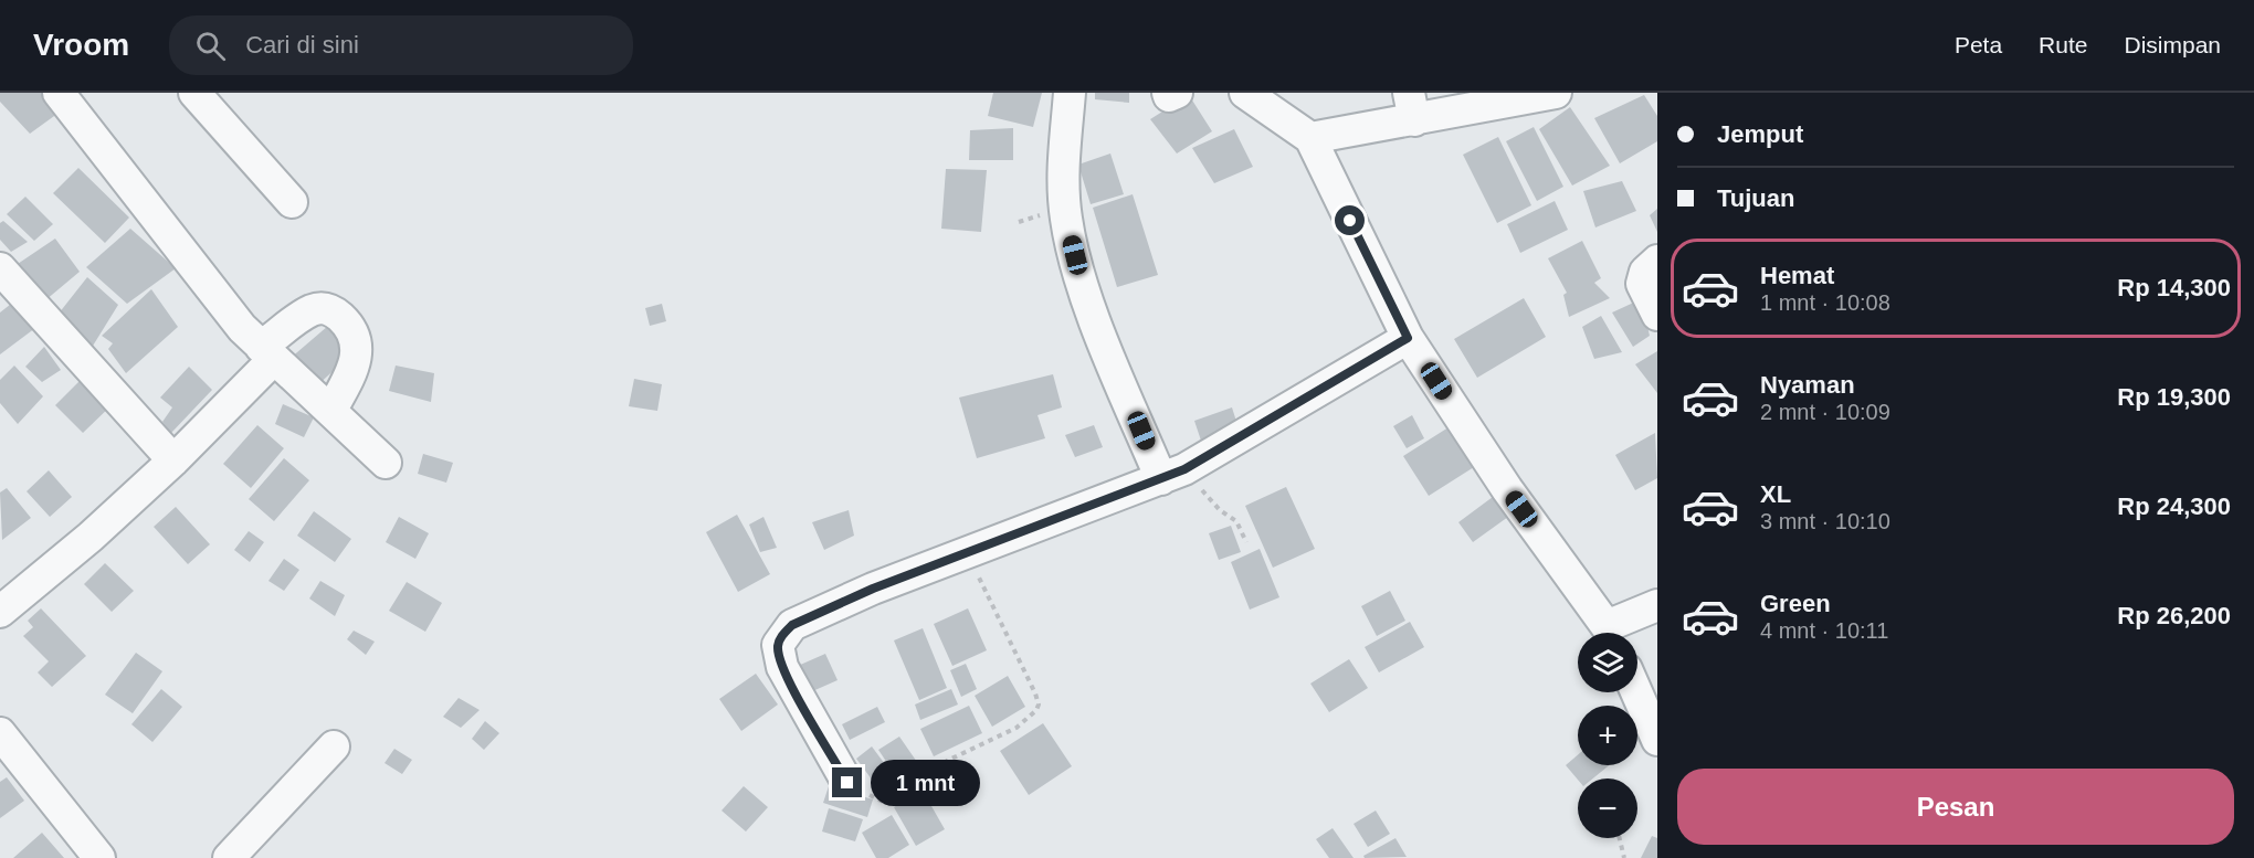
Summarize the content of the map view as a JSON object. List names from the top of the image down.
{
  "page": {
    "header": "Vroom",
    "search": "Cari di sini",
    "nav": ["Peta", "Rute", "Disimpan"],
    "banner": ["Jemput", "Tujuan"],
    "list": [
      {
        "name": "Hemat",
        "note": "1 mnt · 10:08",
        "value": "Rp 14,300"
      },
      {
        "name": "Nyaman",
        "note": "2 mnt · 10:09",
        "value": "Rp 19,300"
      },
      {
        "name": "XL",
        "note": "3 mnt · 10:10",
        "value": "Rp 24,300"
      },
      {
        "name": "Green",
        "note": "4 mnt · 10:11",
        "value": "Rp 26,200"
      }
    ],
    "map_buttons": ["+", "−"],
    "buttons": "Pesan",
    "bubble": "1 mnt"
  }
}
